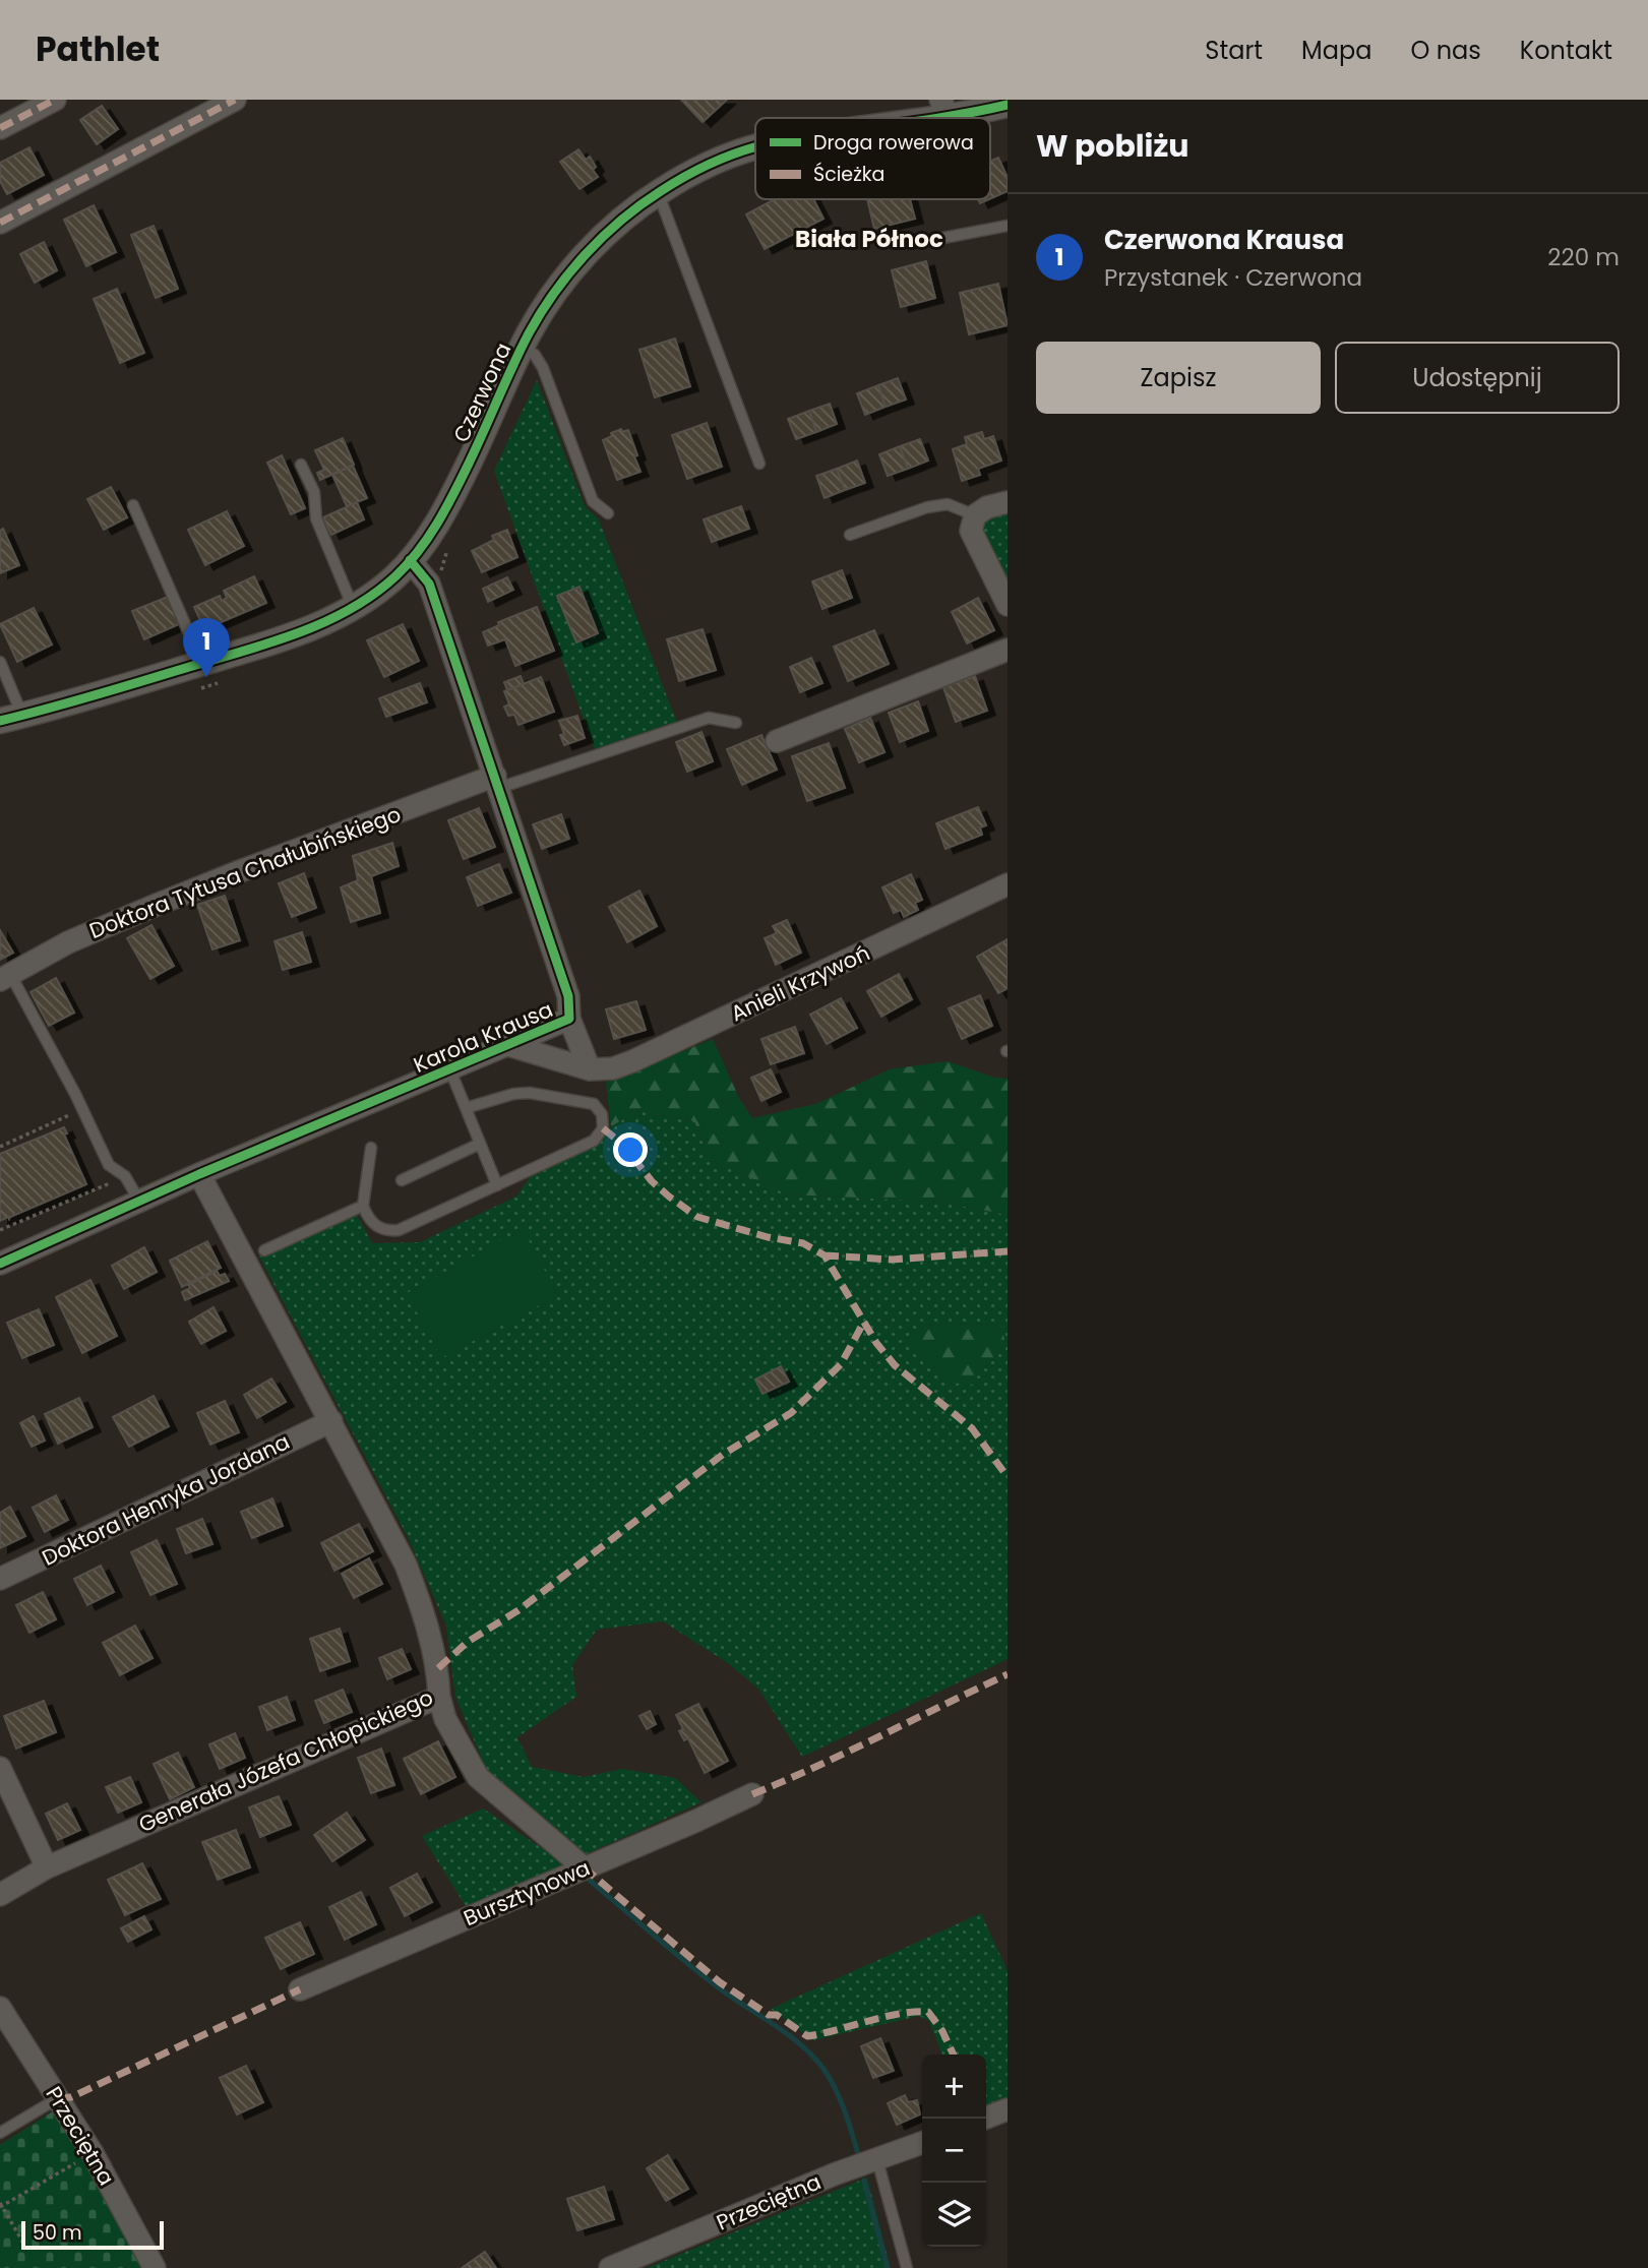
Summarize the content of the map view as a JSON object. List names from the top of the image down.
{
  "streets": {
    "street": [
      "Czerwona",
      "Doktora Tytusa Chałubińskiego",
      "Anieli Krzywoń",
      "Karola Krausa",
      "Doktora Henryka Jordana",
      "Generała Józefa Chłopickiego",
      "Bursztynowa",
      "Przeciętna"
    ]
  },
  "crossings": [
    ["Czerwona", "Karola Krausa"],
    ["Doktora Tytusa Chałubińskiego", "Karola Krausa"],
    ["Anieli Krzywoń", "Karola Krausa"],
    ["Karola Krausa", "Generała Józefa Chłopickiego"],
    ["Doktora Henryka Jordana", "Generała Józefa Chłopickiego"]
  ],
  "districts": ["Biała Północ"],
  "legend": ["Droga rowerowa", "Ścieżka"],
  "scale_bar": "50 m",
  "page": {
    "header": "Pathlet",
    "nav": [
      "Start",
      "Mapa",
      "O nas",
      "Kontakt"
    ],
    "heading": "W pobliżu",
    "list": [
      {
        "mark": "1",
        "name": "Czerwona Krausa",
        "note": "Przystanek · Czerwona",
        "value": "220 m"
      }
    ],
    "buttons": ["Zapisz", "Udostępnij"],
    "pins": "1",
    "map_buttons": ["+", "−"],
    "scale": "50 m"
  }
}
